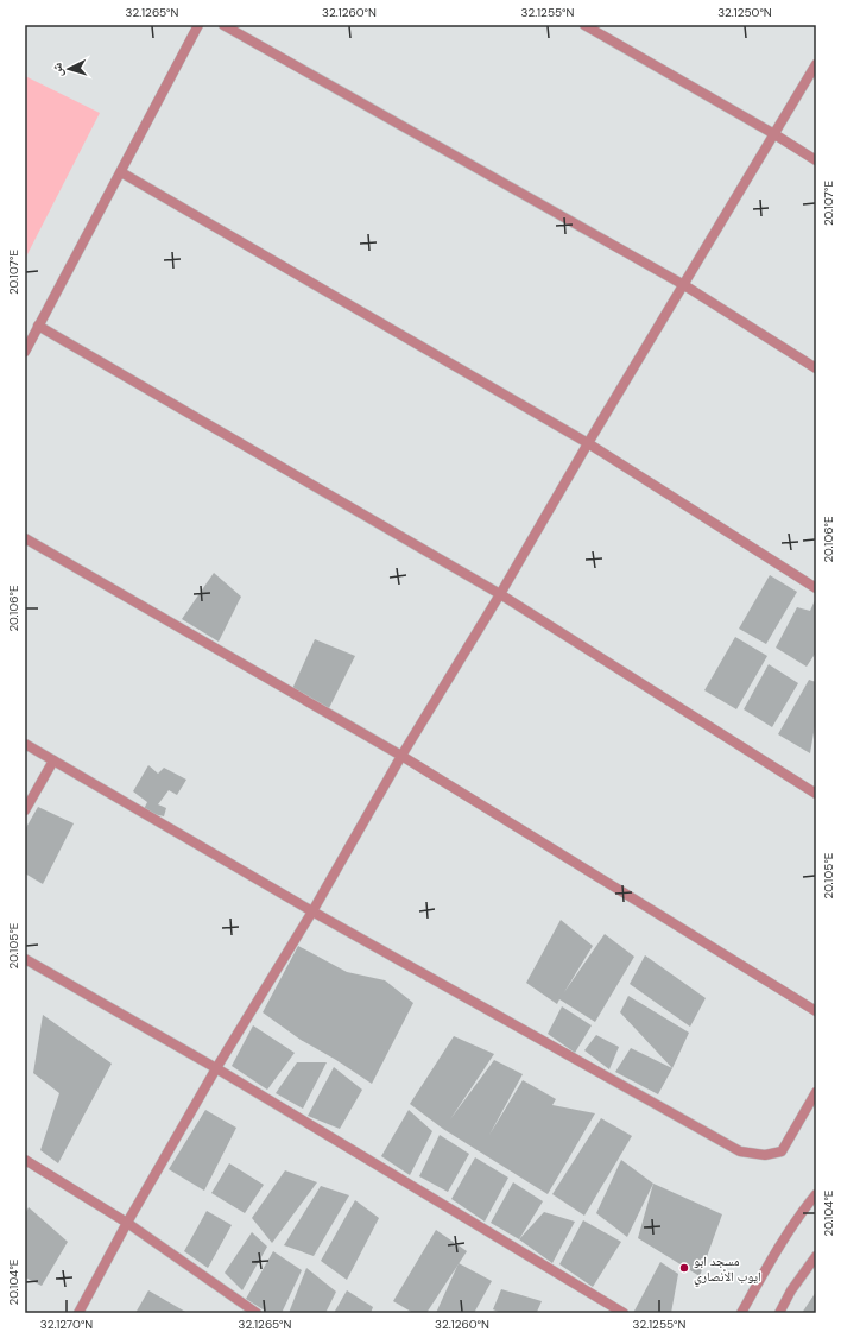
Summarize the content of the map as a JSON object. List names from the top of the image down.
{
  "places": ["مسجد ابو ايوب الأنصاري"],
  "north": "left",
  "coordinates": [
    "32.1265°N",
    "32.1260°N",
    "32.1255°N",
    "32.1250°N",
    "20.107°E",
    "20.106°E",
    "20.105°E",
    "20.104°E",
    "32.1270°N"
  ]
}
